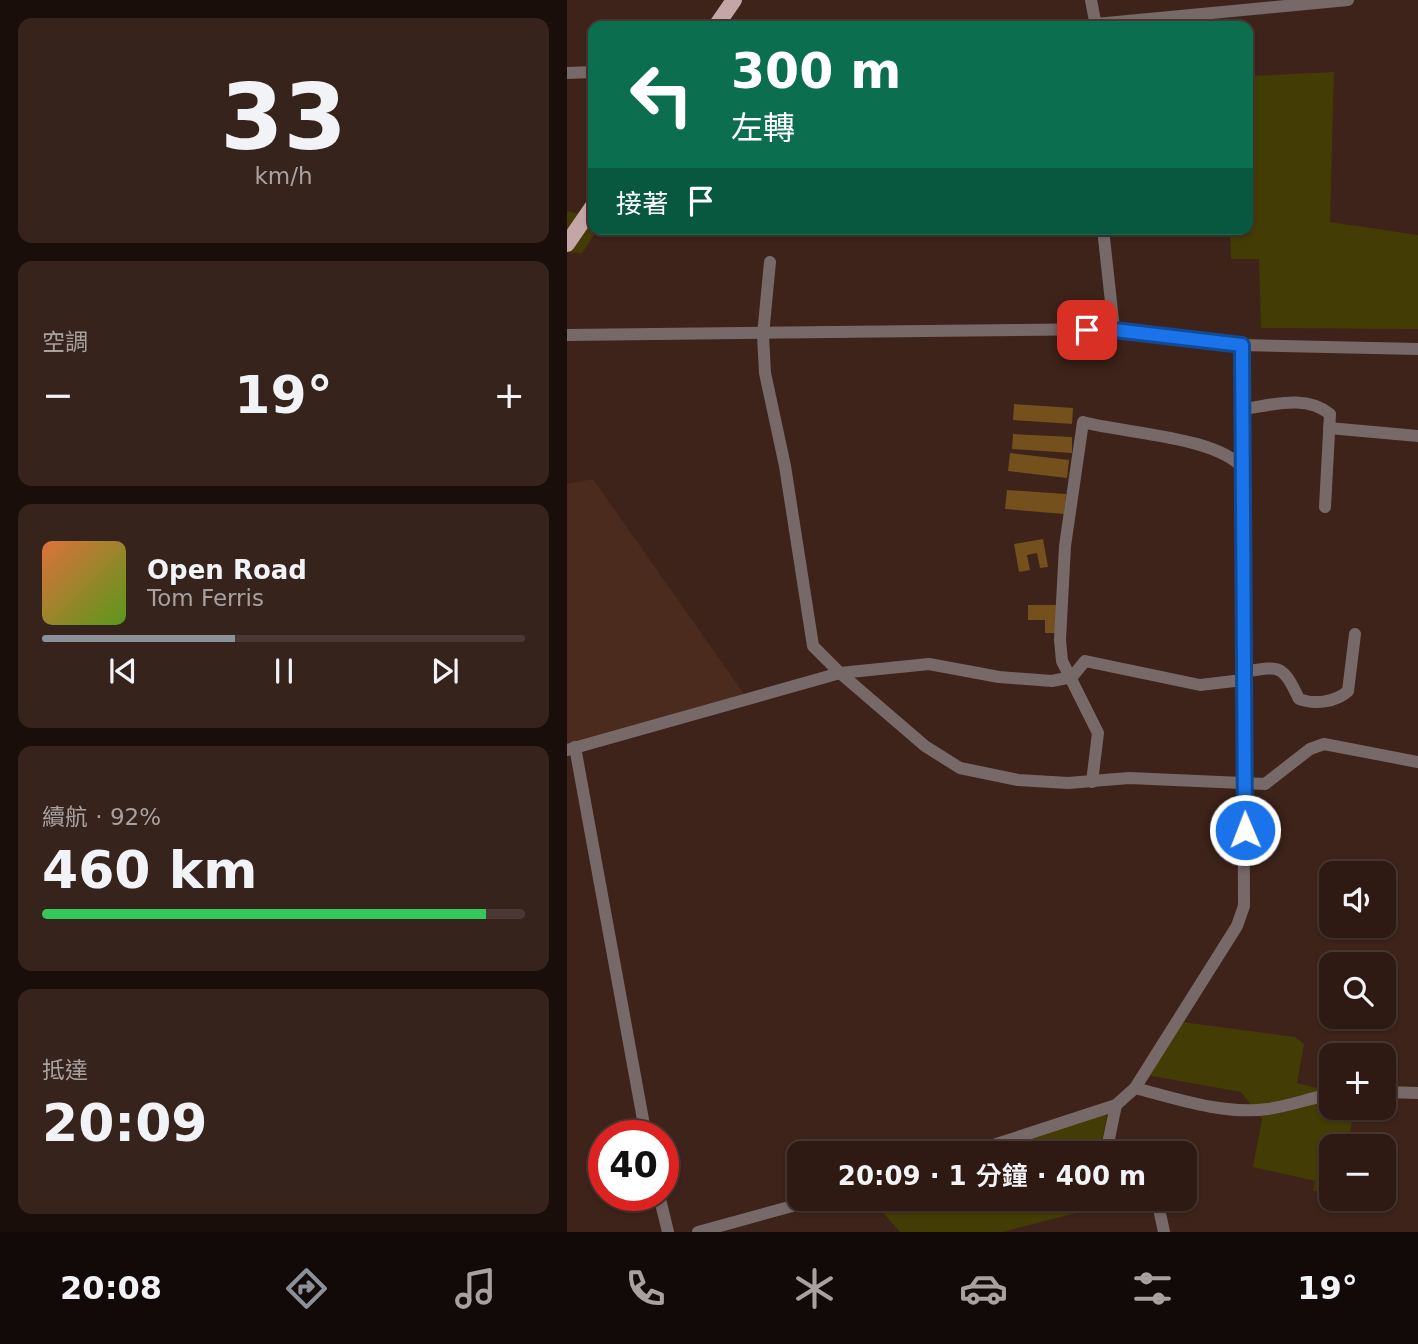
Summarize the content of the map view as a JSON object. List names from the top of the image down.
{
  "page": {
    "tile": [
      ["33", "km/h"],
      "空調",
      ["續航 · 92%", "460 km"],
      ["抵達", "20:09"]
    ],
    "turn": ["300 m", "左轉"],
    "then": "接著",
    "heat": ["−", "19°", "+"],
    "song": ["Open Road", "Tom Ferris"],
    "map_buttons": ["+", "−"],
    "limit": "40",
    "trip": "20:09 · 1 分鐘 · 400 m",
    "tabs": ["20:08", "19°"]
  }
}
